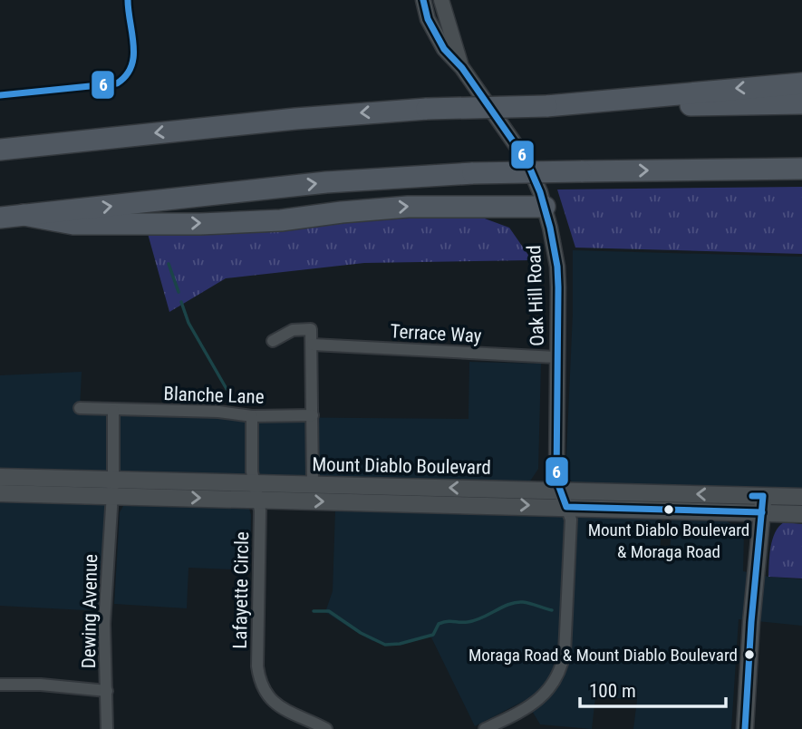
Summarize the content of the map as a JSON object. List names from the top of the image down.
{
  "streets": {
    "main road": ["Mount Diablo Boulevard"],
    "street": [
      "Oak Hill Road",
      "Terrace Way",
      "Blanche Lane",
      "Lafayette Circle",
      "Dewing Avenue"
    ]
  },
  "crossings": [
    ["Oak Hill Road", "Terrace Way"],
    ["Oak Hill Road", "Mount Diablo Boulevard"],
    ["Blanche Lane", "Lafayette Circle"],
    ["Mount Diablo Boulevard", "Lafayette Circle"],
    ["Mount Diablo Boulevard", "Dewing Avenue"]
  ],
  "places": ["Mount Diablo Boulevard & Moraga Road", "Moraga Road & Mount Diablo Boulevard"],
  "lines": ["transit line 6"],
  "scale_bar": "100 m"
}
